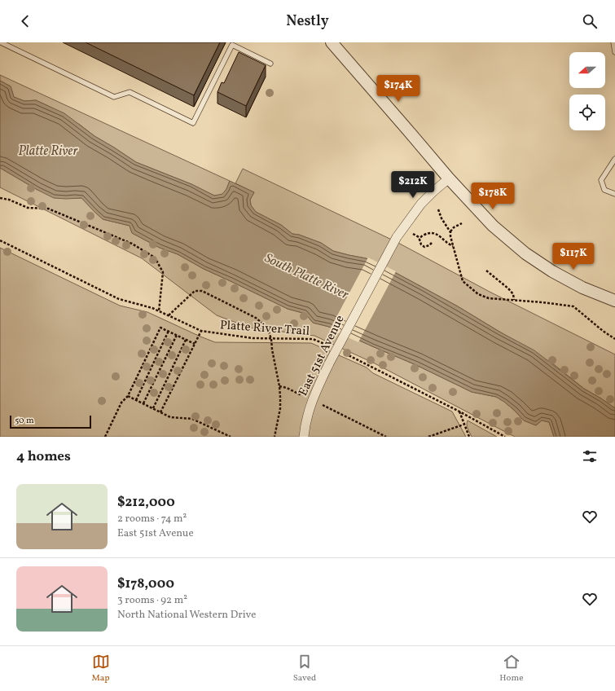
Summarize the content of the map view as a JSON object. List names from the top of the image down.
{
  "streets": {
    "street": ["East 51st Avenue"],
    "path": ["Platte River Trail"]
  },
  "water": ["Platte River", "South Platte River"],
  "scale_bar": "50 m",
  "north": "left",
  "page": {
    "header": "Nestly",
    "price": [
      "$174K",
      "$212K",
      "$178K",
      "$117K"
    ],
    "scale": "50 m",
    "heading": "4 homes",
    "list": [
      {
        "name": "$212,000",
        "note": "2 rooms · 74 m² · East 51st Avenue"
      },
      {
        "name": "$178,000",
        "note": "3 rooms · 92 m² · North National Western Drive"
      }
    ],
    "tabs": ["Map", "Saved", "Home"]
  }
}
